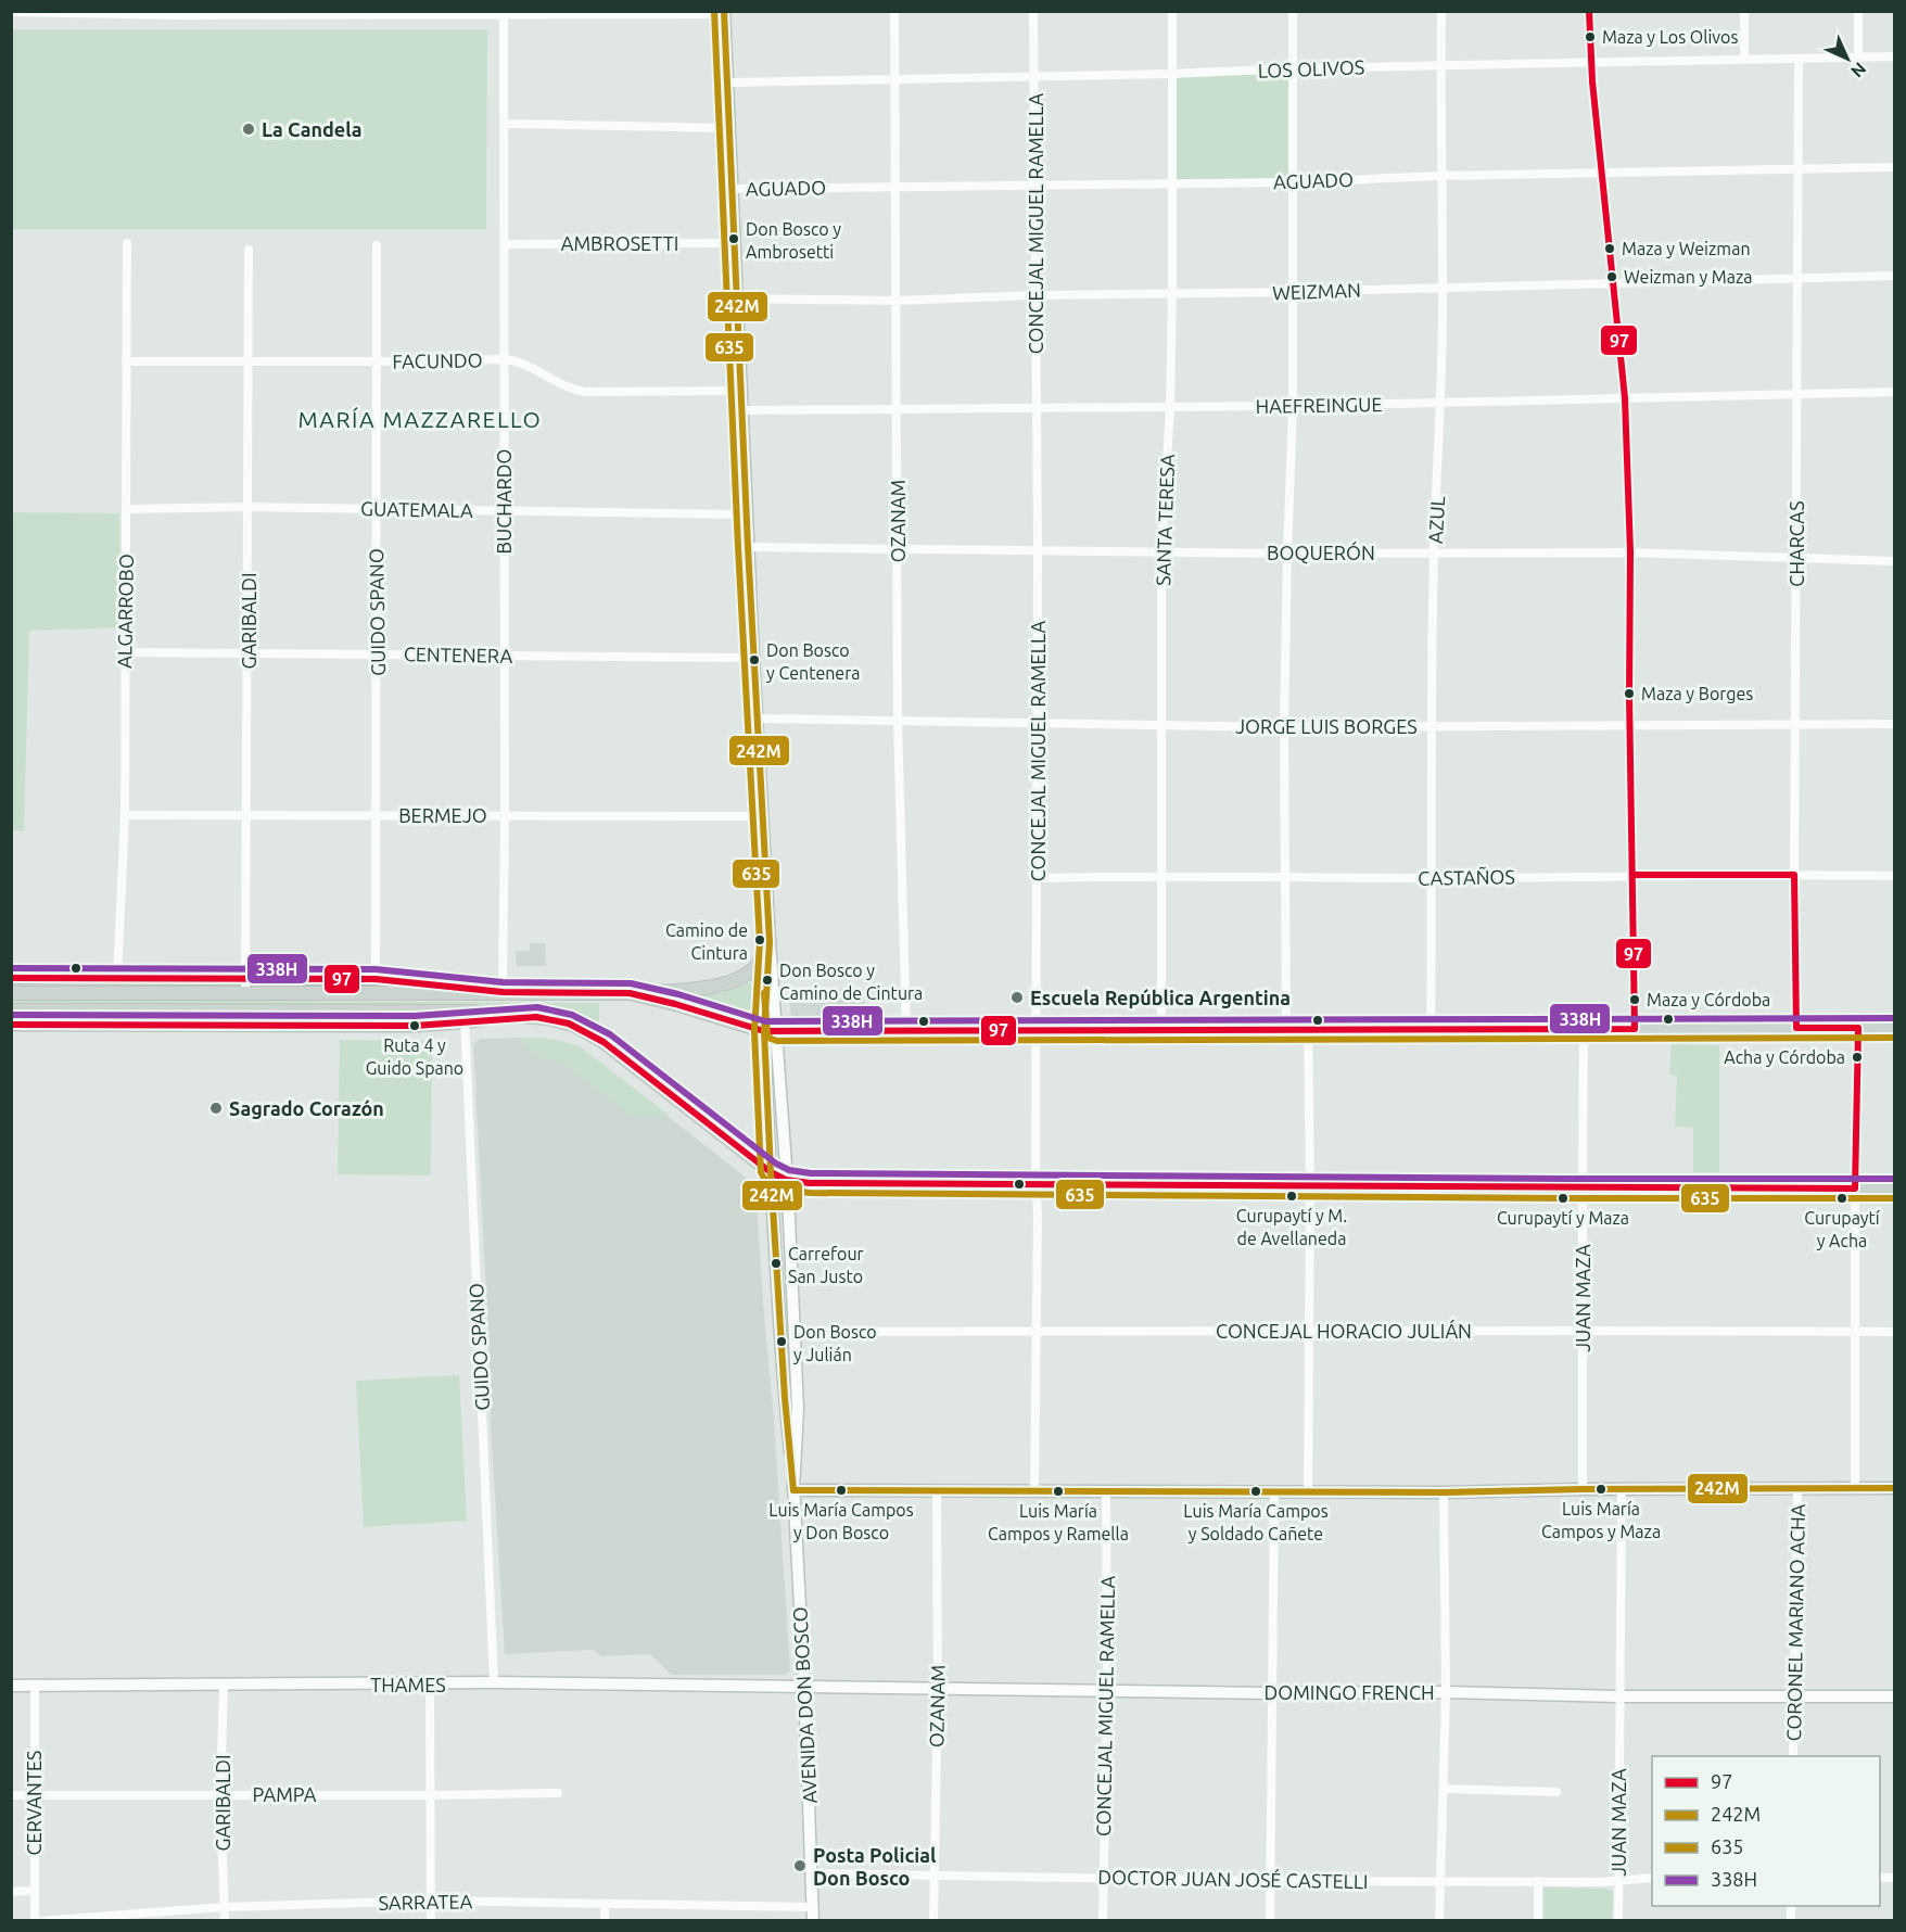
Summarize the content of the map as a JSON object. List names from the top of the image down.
{
  "streets": {
    "main road": ["THAMES", "DOMINGO FRENCH", "AVENIDA DON BOSCO"],
    "street": [
      "LOS OLIVOS",
      "AGUADO",
      "CONCEJAL MIGUEL RAMELLA",
      "AMBROSETTI",
      "WEIZMAN",
      "FACUNDO",
      "HAEFREINGUE",
      "BUCHARDO",
      "GUATEMALA",
      "SANTA TERESA",
      "AZUL",
      "OZANAM",
      "CHARCAS",
      "BOQUERÓN",
      "ALGARROBO",
      "GUIDO SPANO",
      "GARIBALDI",
      "CENTENERA",
      "JORGE LUIS BORGES",
      "BERMEJO",
      "CASTAÑOS",
      "JUAN MAZA",
      "CONCEJAL HORACIO JULIÁN",
      "CORONEL MARIANO ACHA",
      "PAMPA",
      "CERVANTES",
      "DOCTOR JUAN JOSÉ CASTELLI",
      "SARRATEA"
    ]
  },
  "crossings": [
    ["LOS OLIVOS", "CONCEJAL MIGUEL RAMELLA"],
    ["LOS OLIVOS", "SANTA TERESA"],
    ["LOS OLIVOS", "AZUL"],
    ["LOS OLIVOS", "OZANAM"],
    ["LOS OLIVOS", "CHARCAS"],
    ["LOS OLIVOS", "AVENIDA DON BOSCO"],
    ["AGUADO", "CONCEJAL MIGUEL RAMELLA"],
    ["AGUADO", "SANTA TERESA"],
    ["AGUADO", "AZUL"],
    ["AGUADO", "OZANAM"],
    ["AGUADO", "CHARCAS"],
    ["AGUADO", "AVENIDA DON BOSCO"],
    ["CONCEJAL MIGUEL RAMELLA", "WEIZMAN"],
    ["CONCEJAL MIGUEL RAMELLA", "HAEFREINGUE"],
    ["CONCEJAL MIGUEL RAMELLA", "BOQUERÓN"],
    ["CONCEJAL MIGUEL RAMELLA", "JORGE LUIS BORGES"],
    ["CONCEJAL MIGUEL RAMELLA", "CASTAÑOS"],
    ["CONCEJAL MIGUEL RAMELLA", "CONCEJAL HORACIO JULIÁN"],
    ["CONCEJAL MIGUEL RAMELLA", "DOMINGO FRENCH"],
    ["CONCEJAL MIGUEL RAMELLA", "DOCTOR JUAN JOSÉ CASTELLI"],
    ["AMBROSETTI", "BUCHARDO"],
    ["AMBROSETTI", "AVENIDA DON BOSCO"],
    ["WEIZMAN", "SANTA TERESA"],
    ["WEIZMAN", "AZUL"],
    ["WEIZMAN", "OZANAM"],
    ["WEIZMAN", "CHARCAS"],
    ["WEIZMAN", "AVENIDA DON BOSCO"],
    ["FACUNDO", "BUCHARDO"],
    ["FACUNDO", "ALGARROBO"],
    ["FACUNDO", "GUIDO SPANO"],
    ["FACUNDO", "GARIBALDI"],
    ["FACUNDO", "AVENIDA DON BOSCO"],
    ["HAEFREINGUE", "SANTA TERESA"],
    ["HAEFREINGUE", "AZUL"],
    ["HAEFREINGUE", "OZANAM"],
    ["HAEFREINGUE", "CHARCAS"],
    ["HAEFREINGUE", "AVENIDA DON BOSCO"],
    ["BUCHARDO", "GUATEMALA"],
    ["BUCHARDO", "CENTENERA"],
    ["BUCHARDO", "BERMEJO"],
    ["GUATEMALA", "ALGARROBO"],
    ["GUATEMALA", "GUIDO SPANO"],
    ["GUATEMALA", "GARIBALDI"],
    ["GUATEMALA", "AVENIDA DON BOSCO"],
    ["SANTA TERESA", "BOQUERÓN"],
    ["SANTA TERESA", "JORGE LUIS BORGES"],
    ["SANTA TERESA", "CASTAÑOS"],
    ["AZUL", "BOQUERÓN"],
    ["AZUL", "JORGE LUIS BORGES"],
    ["AZUL", "CASTAÑOS"],
    ["OZANAM", "BOQUERÓN"],
    ["OZANAM", "JORGE LUIS BORGES"],
    ["OZANAM", "DOMINGO FRENCH"],
    ["OZANAM", "DOCTOR JUAN JOSÉ CASTELLI"],
    ["CHARCAS", "BOQUERÓN"],
    ["CHARCAS", "JORGE LUIS BORGES"],
    ["CHARCAS", "CASTAÑOS"],
    ["BOQUERÓN", "AVENIDA DON BOSCO"],
    ["ALGARROBO", "CENTENERA"],
    ["ALGARROBO", "BERMEJO"],
    ["GUIDO SPANO", "CENTENERA"],
    ["GUIDO SPANO", "BERMEJO"],
    ["GUIDO SPANO", "THAMES"],
    ["GARIBALDI", "CENTENERA"],
    ["GARIBALDI", "BERMEJO"],
    ["GARIBALDI", "THAMES"],
    ["GARIBALDI", "PAMPA"],
    ["GARIBALDI", "SARRATEA"],
    ["CENTENERA", "AVENIDA DON BOSCO"],
    ["JORGE LUIS BORGES", "AVENIDA DON BOSCO"],
    ["BERMEJO", "AVENIDA DON BOSCO"],
    ["JUAN MAZA", "CONCEJAL HORACIO JULIÁN"],
    ["JUAN MAZA", "DOMINGO FRENCH"],
    ["JUAN MAZA", "DOCTOR JUAN JOSÉ CASTELLI"],
    ["CONCEJAL HORACIO JULIÁN", "AVENIDA DON BOSCO"],
    ["CORONEL MARIANO ACHA", "DOMINGO FRENCH"],
    ["THAMES", "DOMINGO FRENCH"],
    ["THAMES", "AVENIDA DON BOSCO"],
    ["THAMES", "CERVANTES"],
    ["DOMINGO FRENCH", "AVENIDA DON BOSCO"],
    ["AVENIDA DON BOSCO", "DOCTOR JUAN JOSÉ CASTELLI"],
    ["AVENIDA DON BOSCO", "SARRATEA"],
    ["PAMPA", "CERVANTES"],
    ["CERVANTES", "SARRATEA"]
  ],
  "districts": ["MARÍA MAZZARELLO"],
  "places": [
    "Maza y Los Olivos",
    "La Candela",
    "Don Bosco y Ambrosetti",
    "Maza y Weizman",
    "Weizman y Maza",
    "Don Bosco y Centenera",
    "Maza y Borges",
    "Camino de Cintura",
    "Don Bosco y Camino de Cintura",
    "Escuela República Argentina",
    "Maza y Córdoba",
    "Ruta 4 y Guido Spano",
    "Acha y Córdoba",
    "Sagrado Corazón",
    "Curupaytí y M. de Avellaneda",
    "Curupaytí y Maza",
    "Curupaytí y Acha",
    "Carrefour San Justo",
    "Don Bosco y Julián",
    "Luis María Campos y Maza",
    "Luis María Campos y Don Bosco",
    "Luis María Campos y Ramella",
    "Luis María Campos y Soldado Cañete",
    "Posta Policial Don Bosco"
  ],
  "lines": [
    "transit line 97",
    "transit line 242M",
    "transit line 635",
    "transit line 338H"
  ],
  "legend": [
    "97",
    "242M",
    "635",
    "338H"
  ],
  "north": "bottom right"
}
